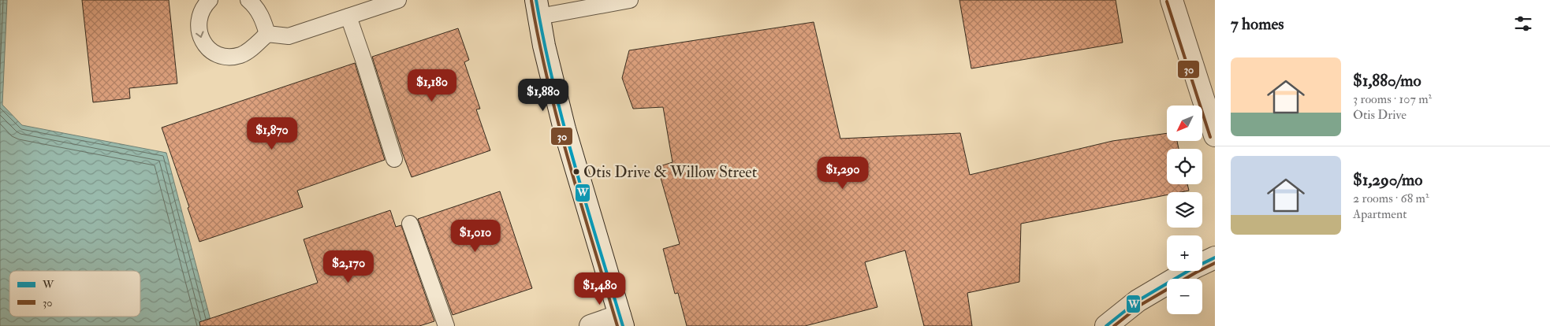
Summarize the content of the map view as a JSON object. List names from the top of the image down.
{
  "places": ["Otis Drive & Willow Street"],
  "lines": ["transit line W", "transit line 30"],
  "legend": ["W", "30"],
  "north": "bottom left",
  "page": {
    "heading": "7 homes",
    "list": [
      {
        "name": "$1,880/mo",
        "note": "3 rooms · 107 m² · Otis Drive"
      },
      {
        "name": "$1,290/mo",
        "note": "2 rooms · 68 m² · Apartment"
      }
    ],
    "price": [
      "$1,180",
      "$1,880",
      "$1,870",
      "$1,290",
      "$1,010",
      "$2,170",
      "$1,480"
    ],
    "map_buttons": ["+", "−"]
  }
}
